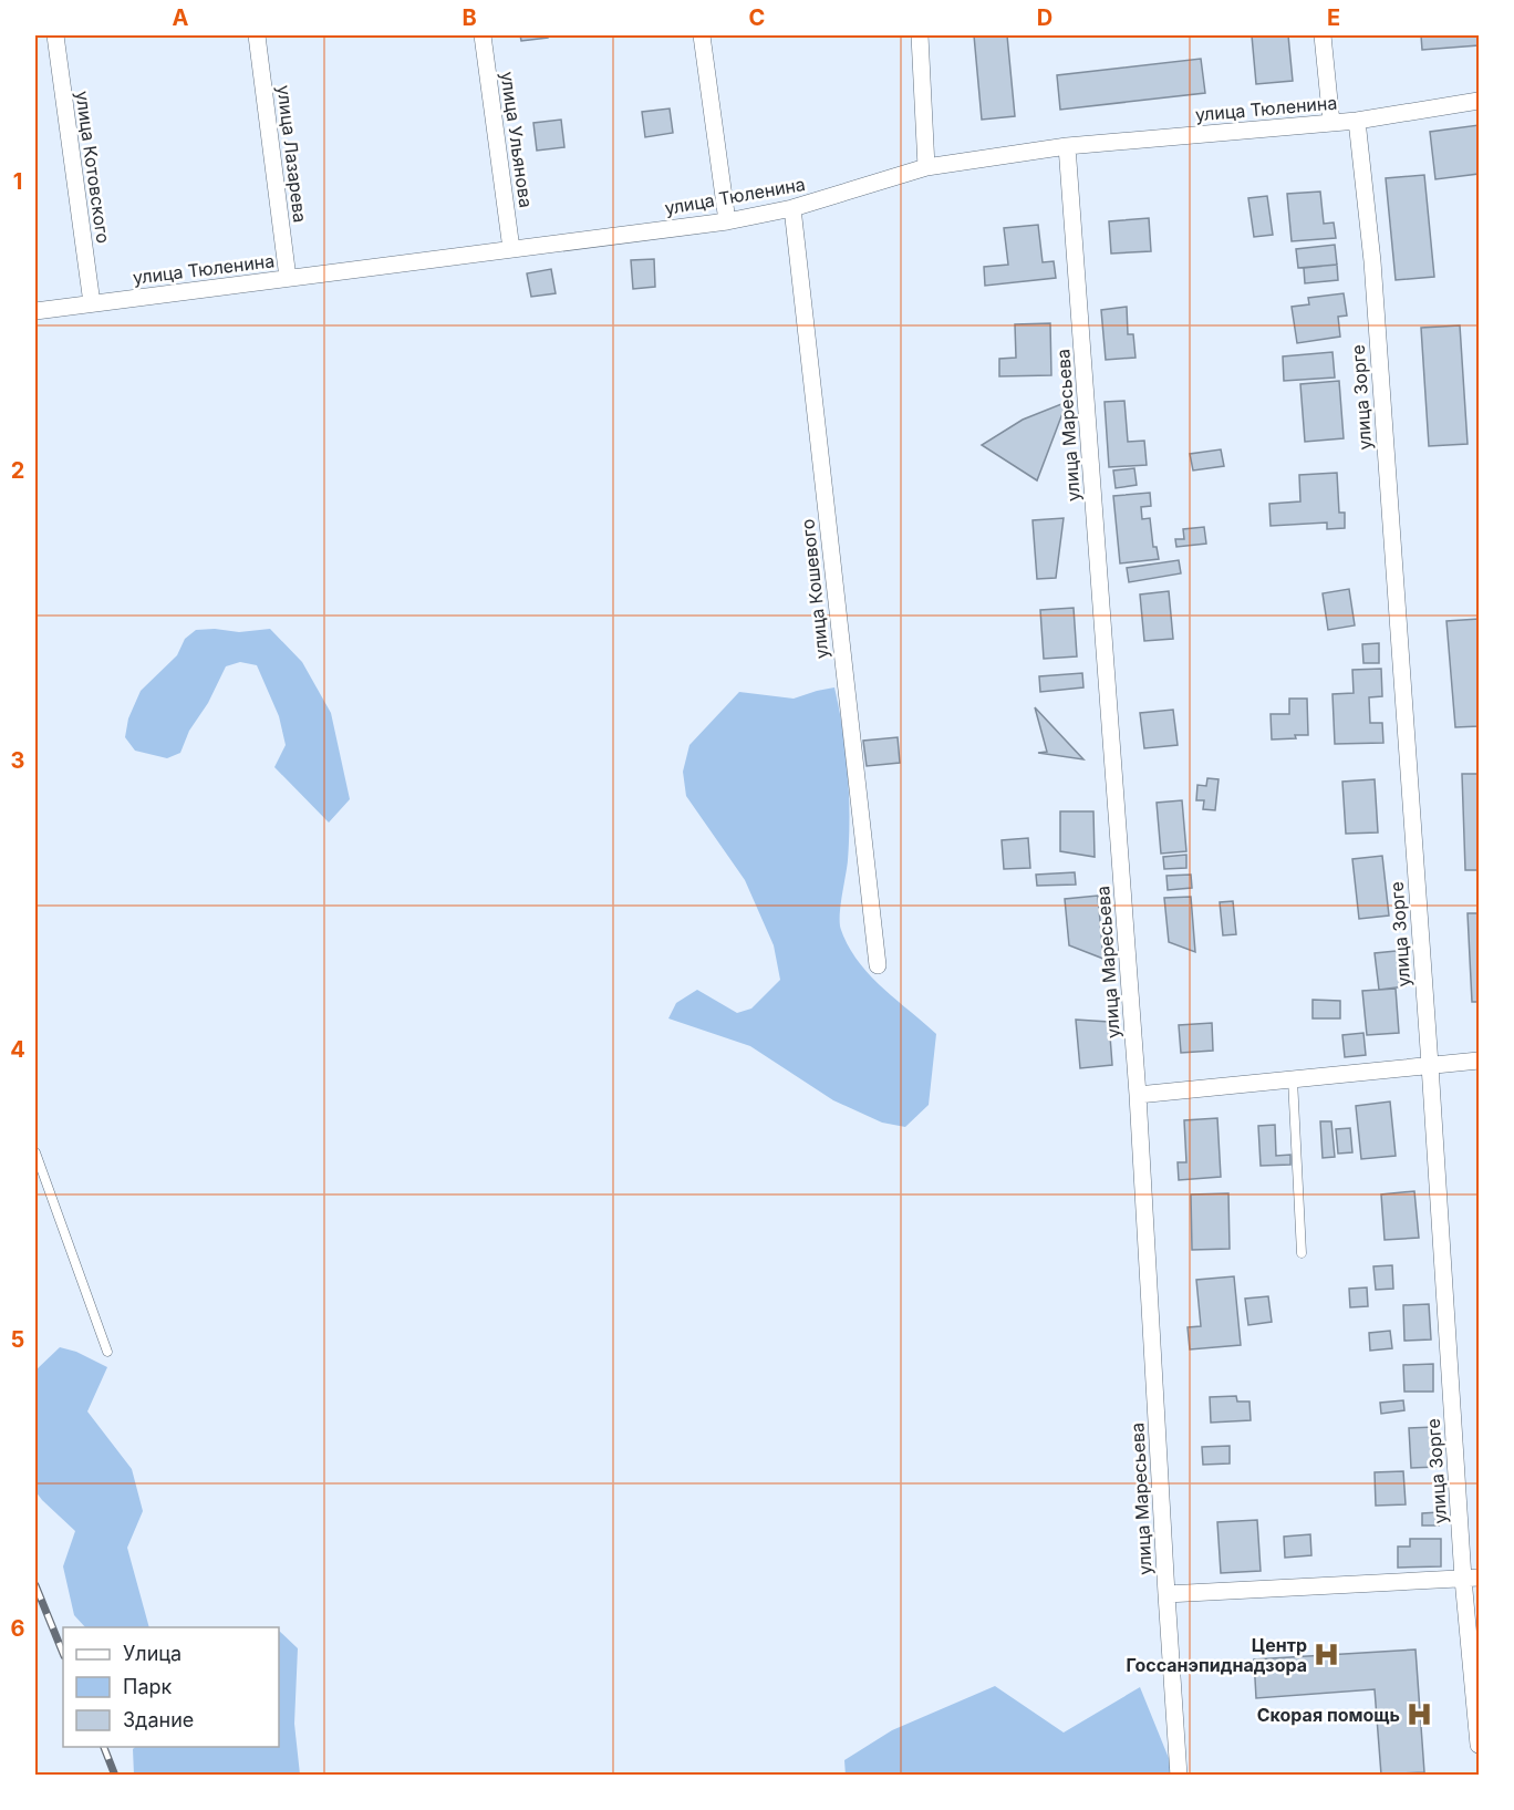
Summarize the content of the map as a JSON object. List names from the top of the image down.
{
  "streets": {
    "street": [
      "улица Тюленина",
      "улица Ульянова",
      "улица Лазарева",
      "улица Котовского",
      "улица Зорге",
      "улица Маресьева",
      "улица Кошевого"
    ]
  },
  "crossings": [
    ["улица Тюленина", "улица Ульянова"],
    ["улица Тюленина", "улица Лазарева"],
    ["улица Тюленина", "улица Котовского"],
    ["улица Тюленина", "улица Зорге"],
    ["улица Тюленина", "улица Маресьева"],
    ["улица Тюленина", "улица Кошевого"]
  ],
  "places": {
    "hospital": ["Центр Госсанэпиднадзора", "Скорая помощь"]
  },
  "legend": ["Улица", "Парк", "Здание"],
  "grid": {
    "columns": [
      "A",
      "B",
      "C",
      "D",
      "E"
    ],
    "rows": [
      "1",
      "2",
      "3",
      "4",
      "5",
      "6"
    ]
  }
}
